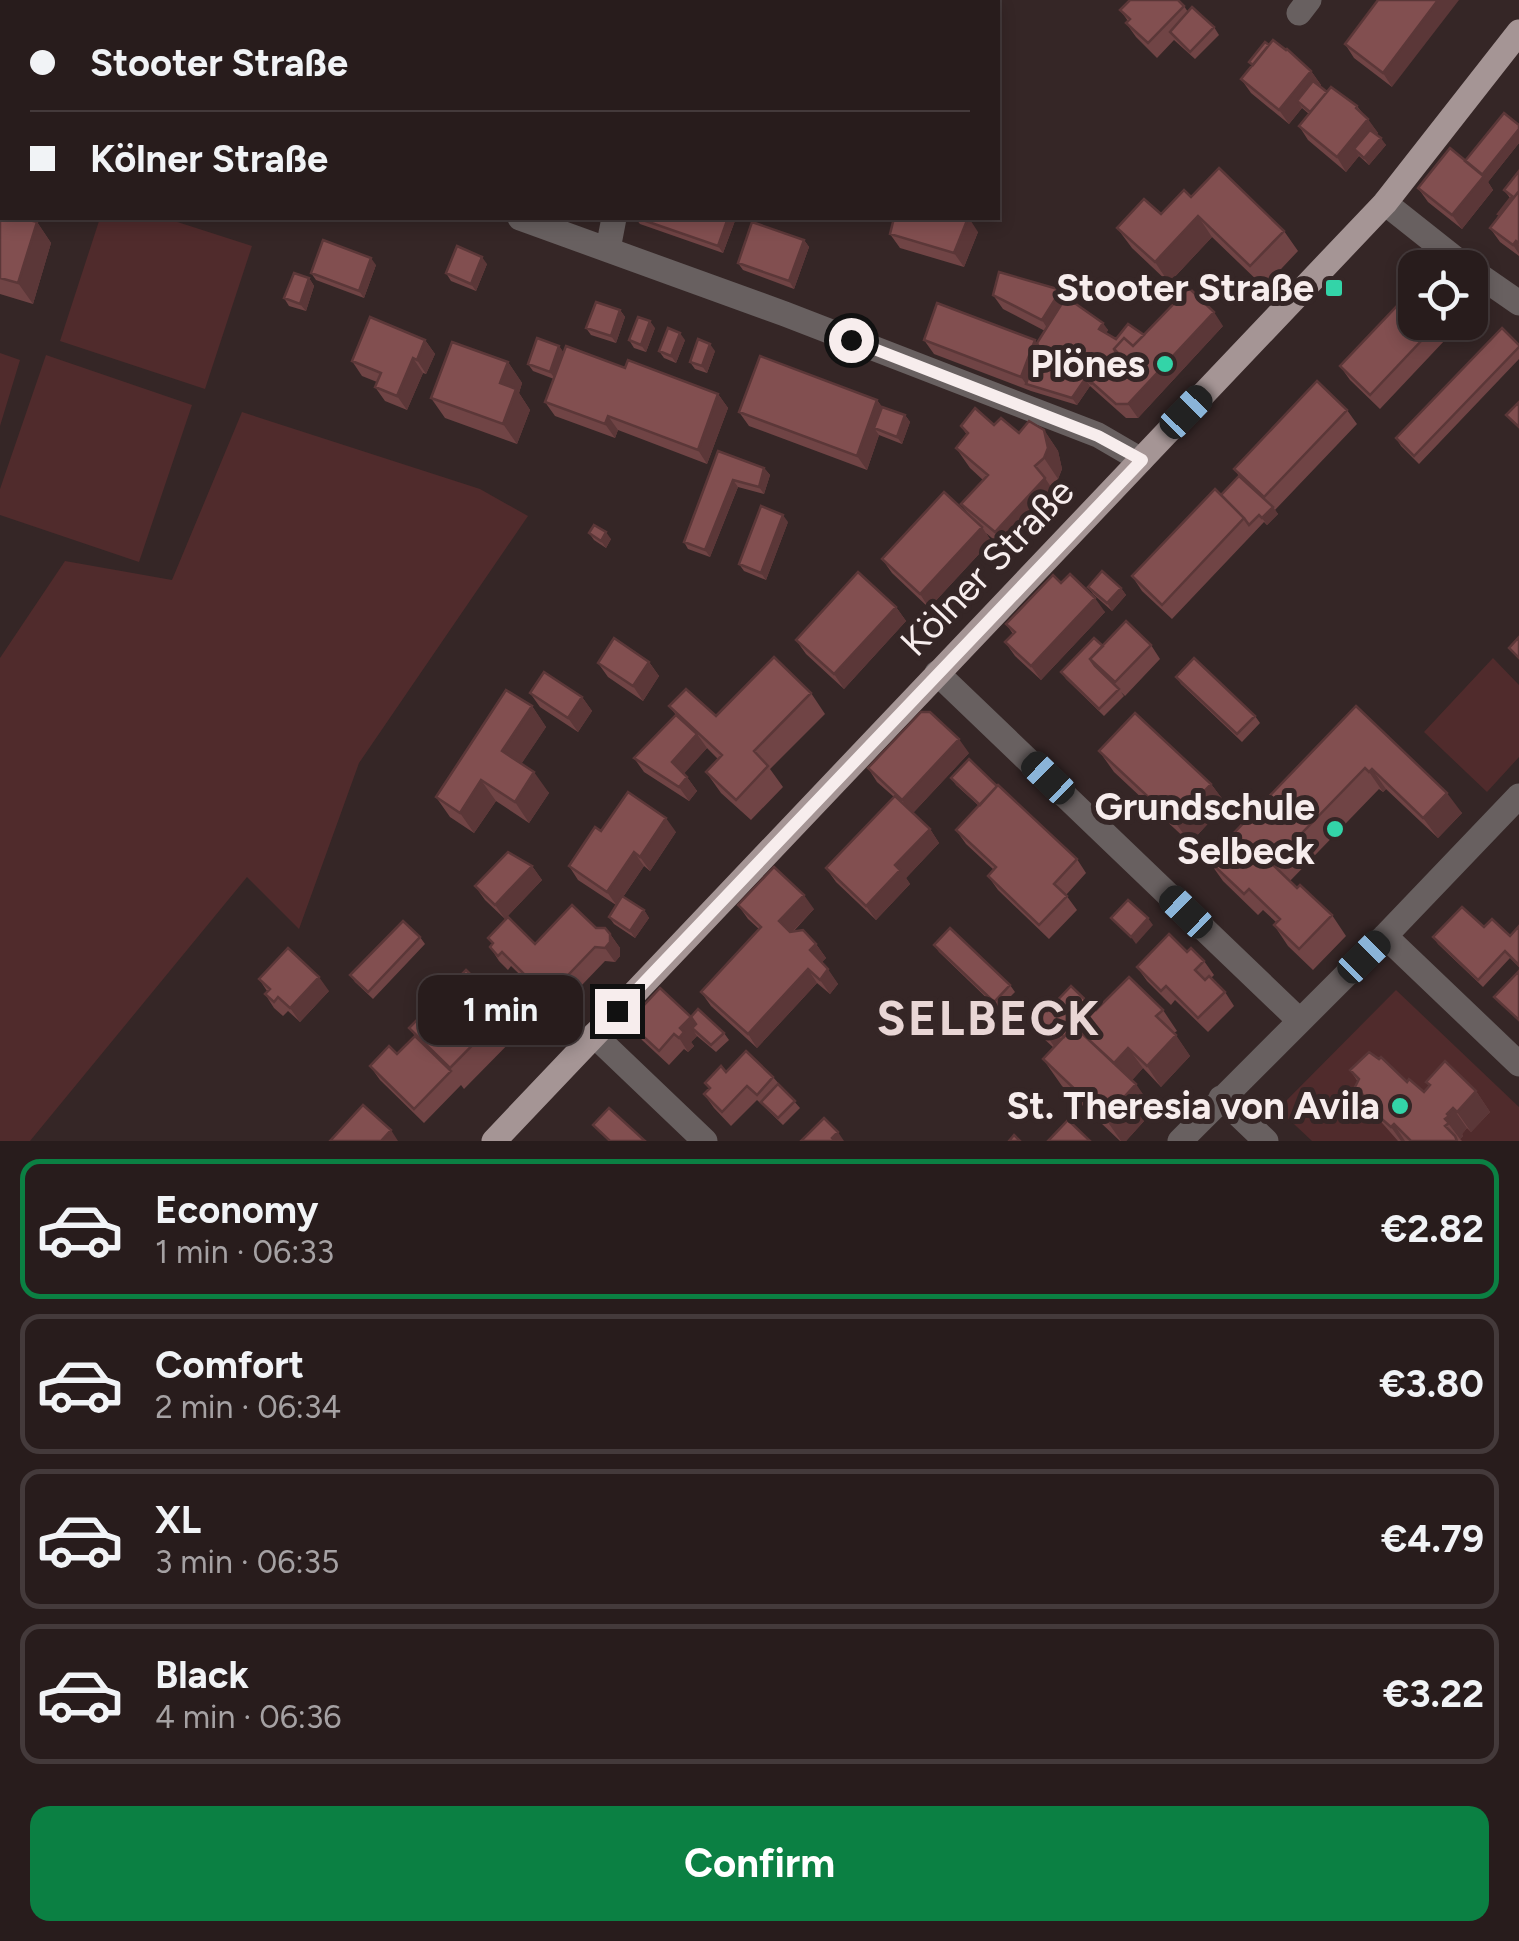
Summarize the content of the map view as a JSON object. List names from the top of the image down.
{
  "streets": {
    "main road": ["Kölner Straße"]
  },
  "districts": ["SELBECK"],
  "places": {
    "transit": ["Stooter Straße"],
    "other": ["Plönes", "Grundschule Selbeck", "St. Theresia von Avila"]
  },
  "page": {
    "banner": ["Stooter Straße", "Kölner Straße"],
    "bubble": "1 min",
    "list": [
      {
        "name": "Economy",
        "note": "1 min · 06:33",
        "value": "€2.82"
      },
      {
        "name": "Comfort",
        "note": "2 min · 06:34",
        "value": "€3.80"
      },
      {
        "name": "XL",
        "note": "3 min · 06:35",
        "value": "€4.79"
      },
      {
        "name": "Black",
        "note": "4 min · 06:36",
        "value": "€3.22"
      }
    ],
    "buttons": "Confirm"
  }
}
